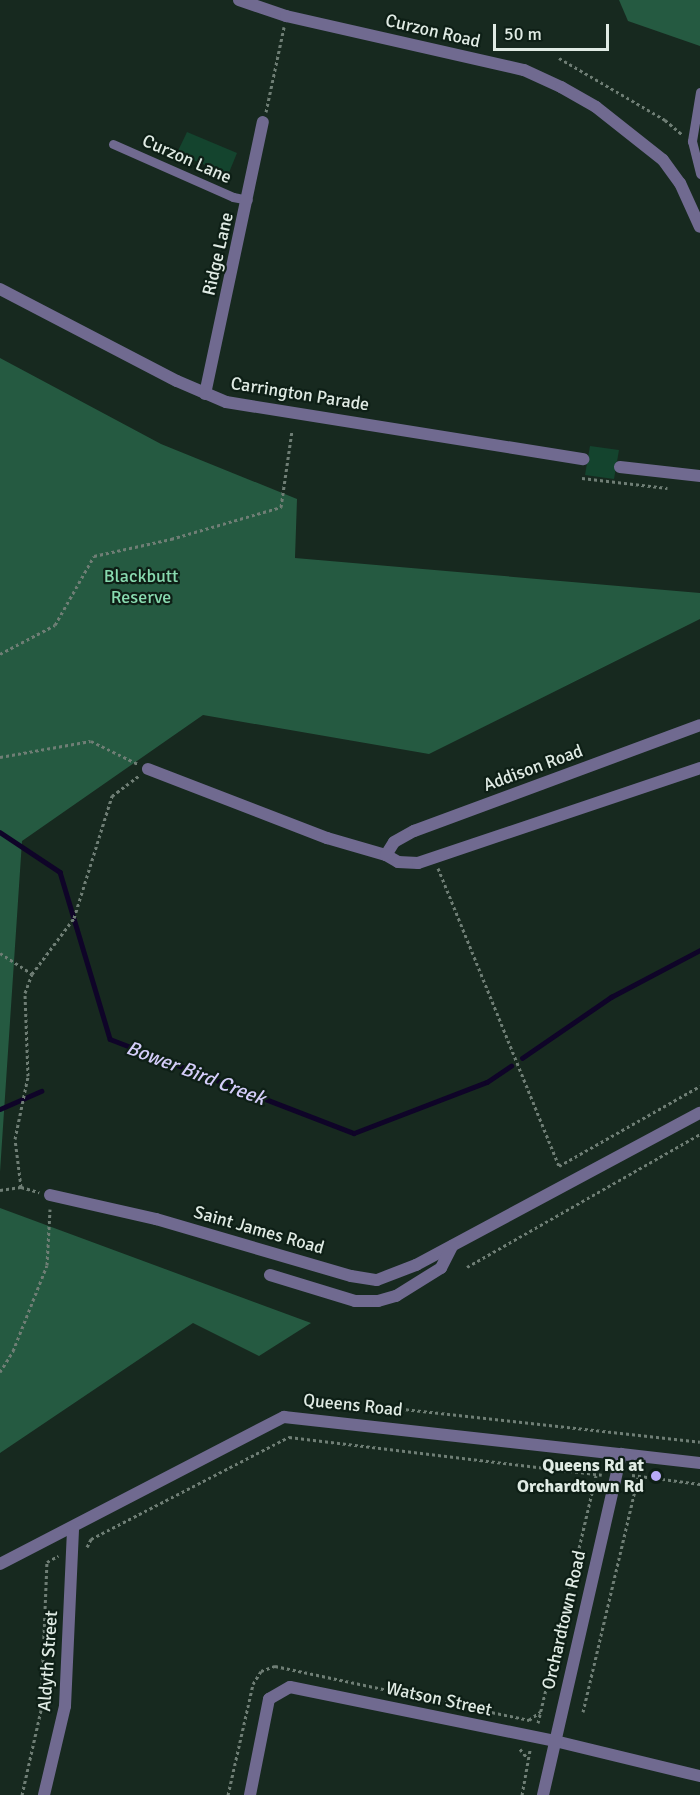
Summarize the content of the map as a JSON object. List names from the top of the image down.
{
  "streets": {
    "street": [
      "Curzon Road",
      "Ridge Lane",
      "Carrington Parade",
      "Addison Road",
      "Saint James Road",
      "Queens Road",
      "Orchardtown Road",
      "Aldyth Street",
      "Watson Street"
    ],
    "lane": ["Curzon Lane"]
  },
  "crossings": [
    ["Curzon Lane", "Ridge Lane"],
    ["Ridge Lane", "Carrington Parade"],
    ["Queens Road", "Orchardtown Road"],
    ["Queens Road", "Aldyth Street"],
    ["Orchardtown Road", "Watson Street"]
  ],
  "water": ["Bower Bird Creek"],
  "parks": ["Blackbutt Reserve"],
  "places": ["Queens Rd at Orchardtown Rd"],
  "scale_bar": "50 m"
}
